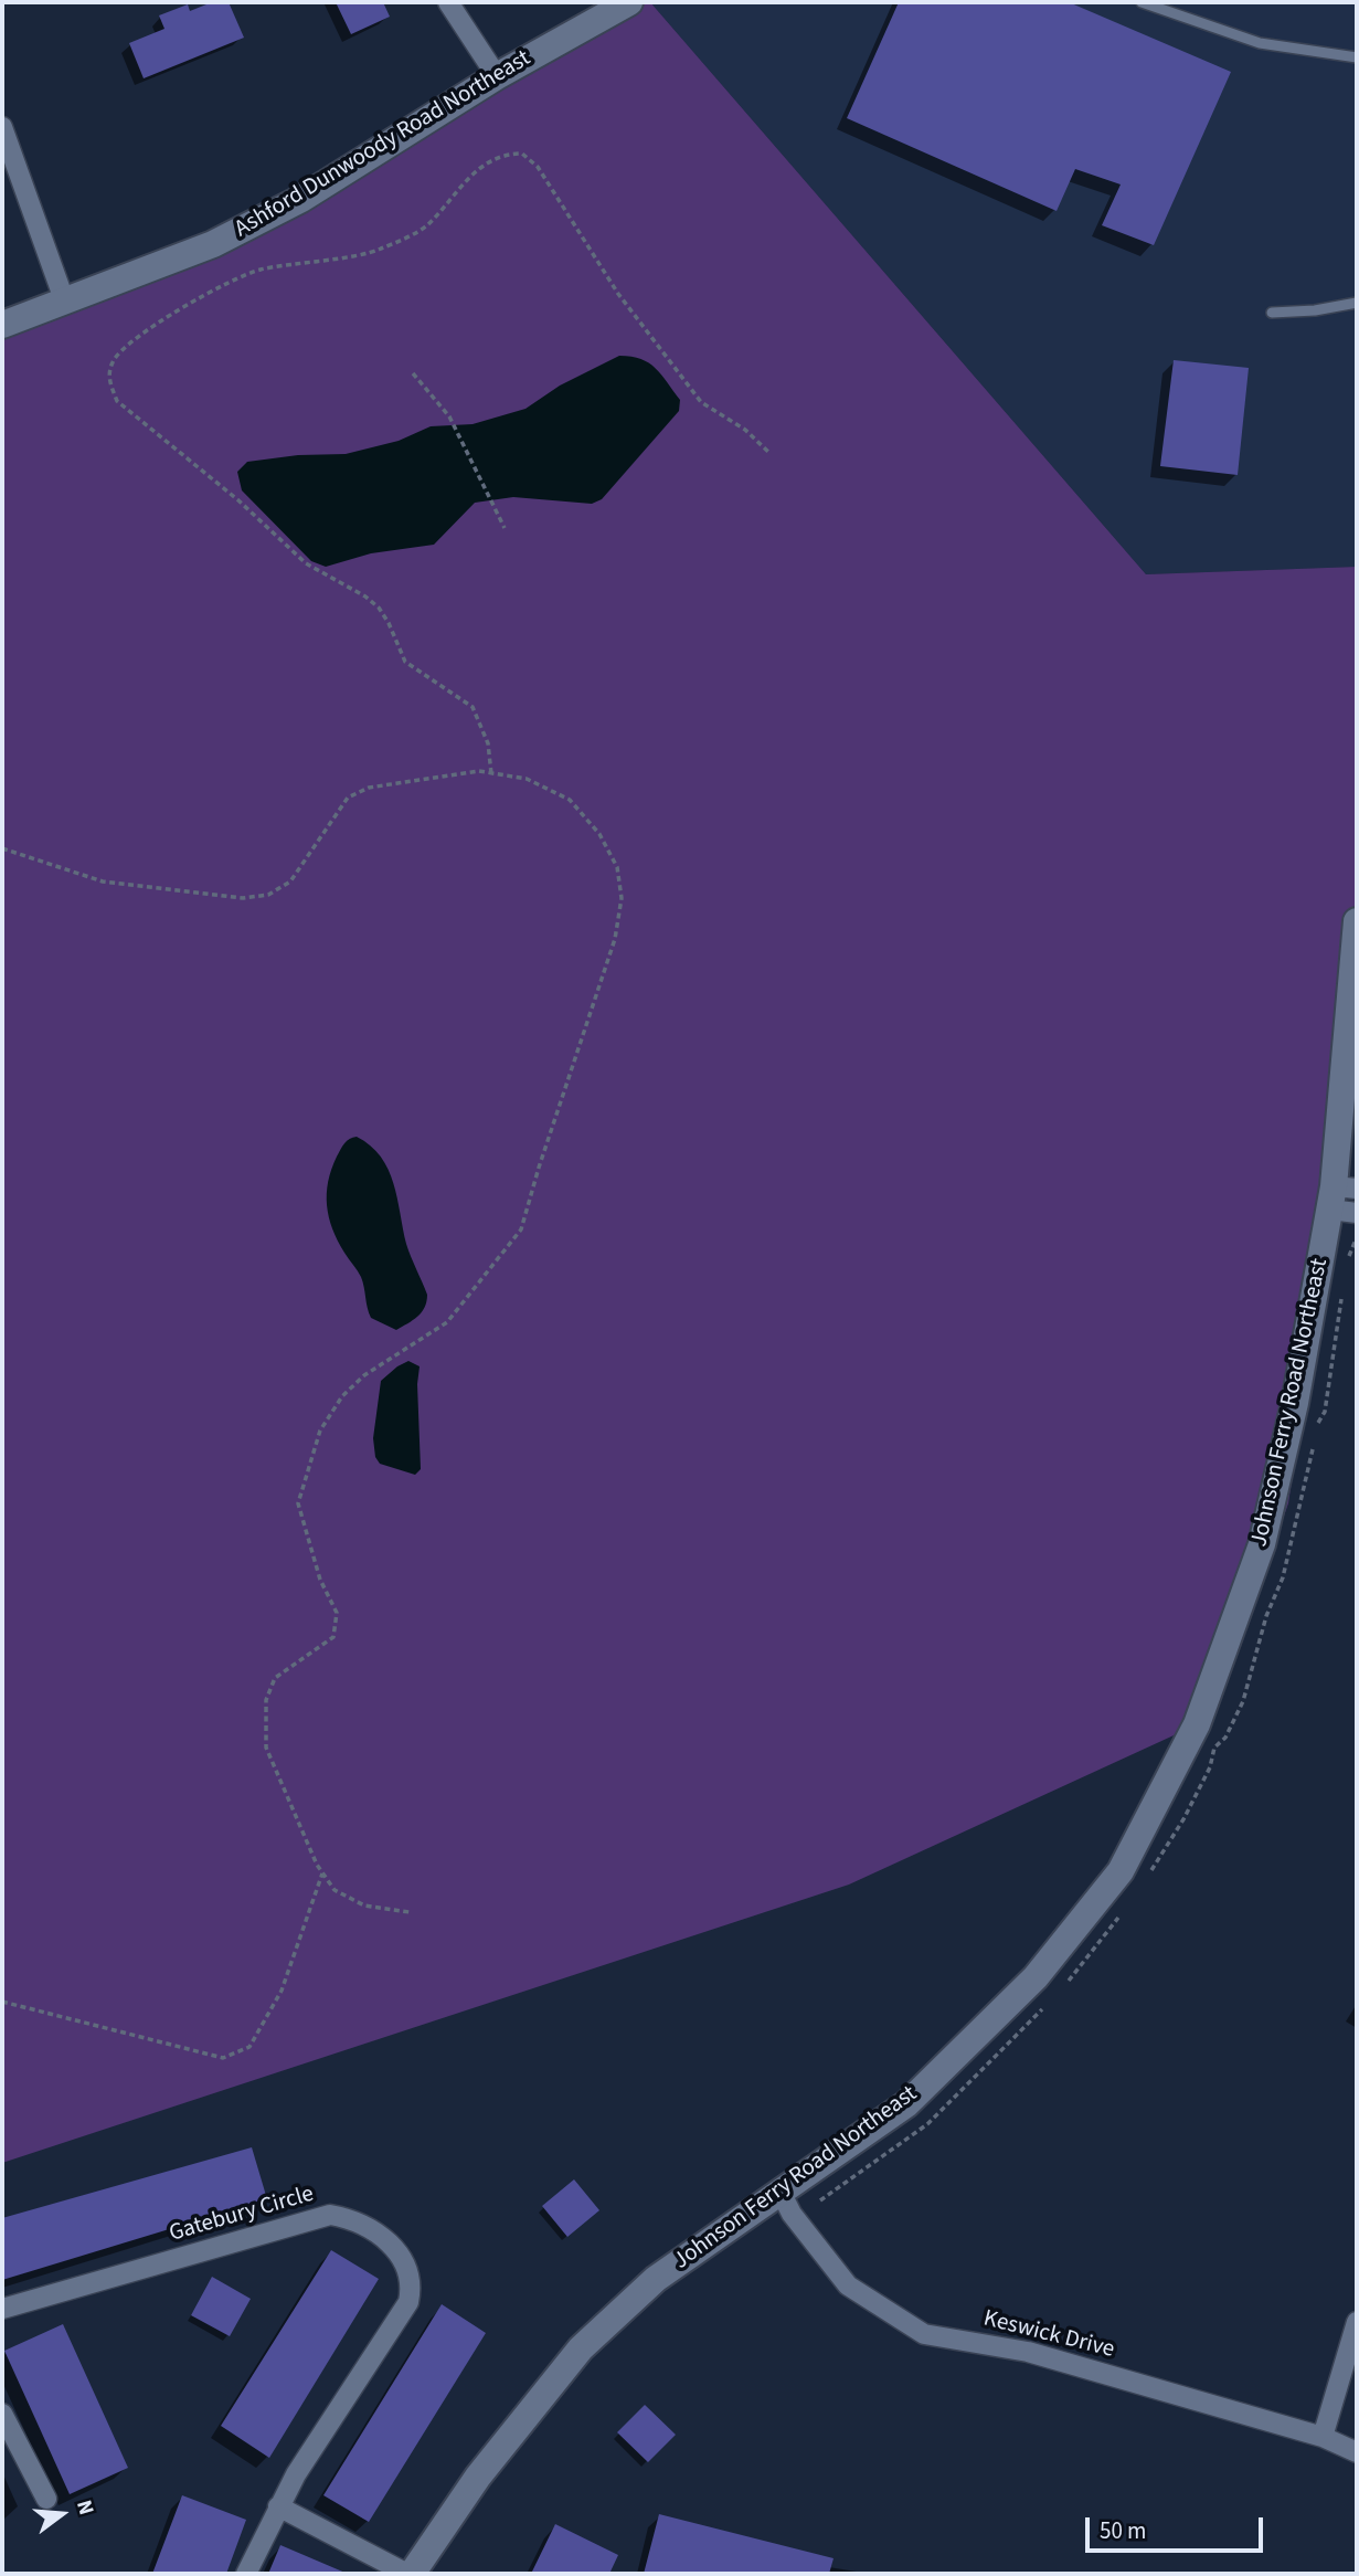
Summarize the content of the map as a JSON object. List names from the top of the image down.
{
  "streets": {
    "main road": ["Ashford Dunwoody Road Northeast", "Johnson Ferry Road Northeast"],
    "street": ["Gatebury Circle", "Keswick Drive"]
  },
  "crossings": [
    ["Johnson Ferry Road Northeast", "Keswick Drive"]
  ],
  "scale_bar": "50 m",
  "north": "right"
}
